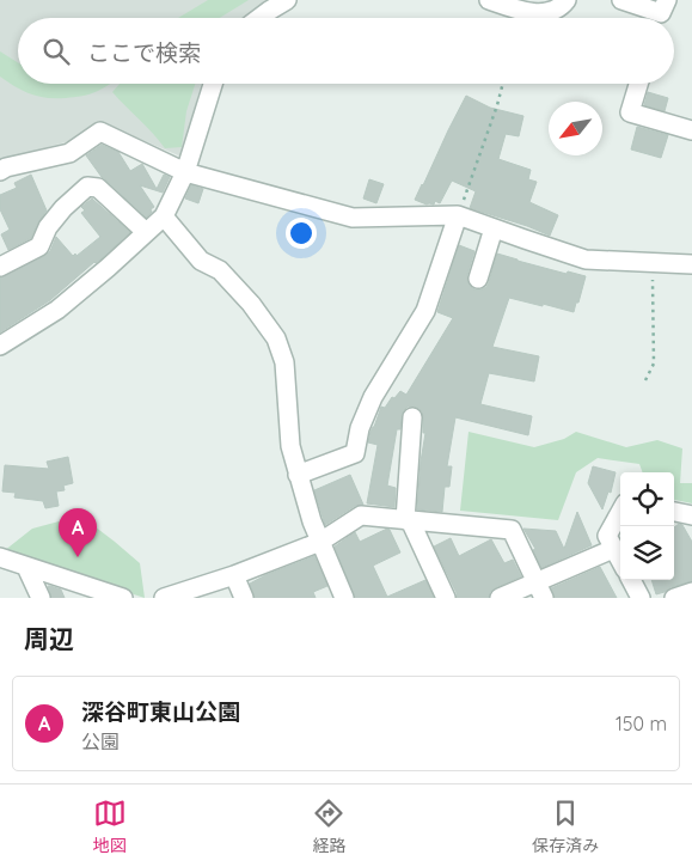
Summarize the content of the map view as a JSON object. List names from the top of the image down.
{
  "north": "bottom left",
  "page": {
    "search": "ここで検索",
    "pins": "A",
    "heading": "周辺",
    "list": [
      {
        "mark": "A",
        "name": "深谷町東山公園",
        "note": "公園",
        "value": "150 m"
      }
    ],
    "nav": ["地図", "経路", "保存済み"]
  }
}
